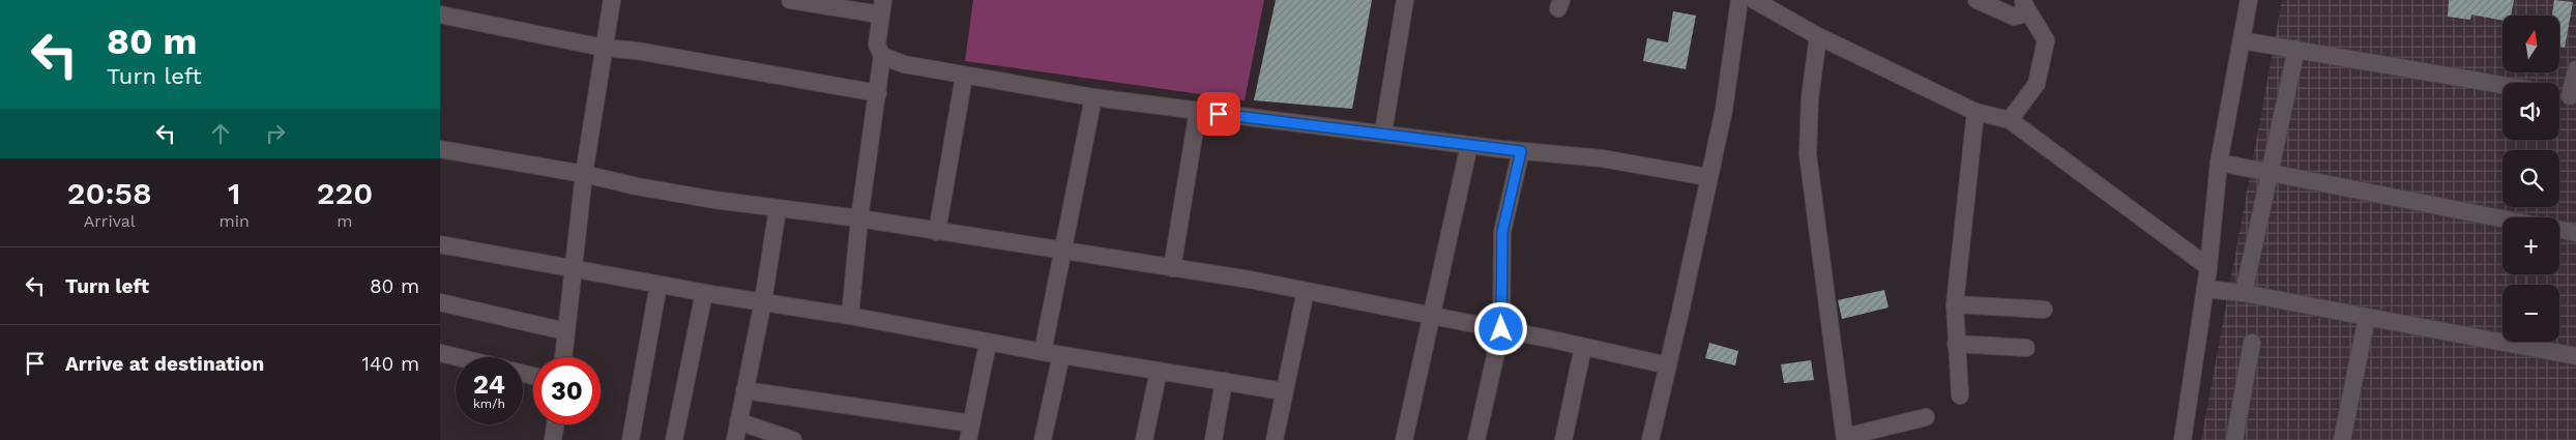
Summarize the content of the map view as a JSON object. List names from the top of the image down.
{
  "north": "top",
  "page": {
    "turn": ["80 m", "Turn left"],
    "map_buttons": ["+", "−"],
    "eta": [
      "20:58",
      "Arrival",
      "1",
      "min",
      "220",
      "m"
    ],
    "list": [
      {
        "name": "Turn left",
        "value": "80 m"
      },
      {
        "name": "Arrive at destination",
        "value": "140 m"
      }
    ],
    "speed": "24 km/h",
    "limit": "30"
  }
}
